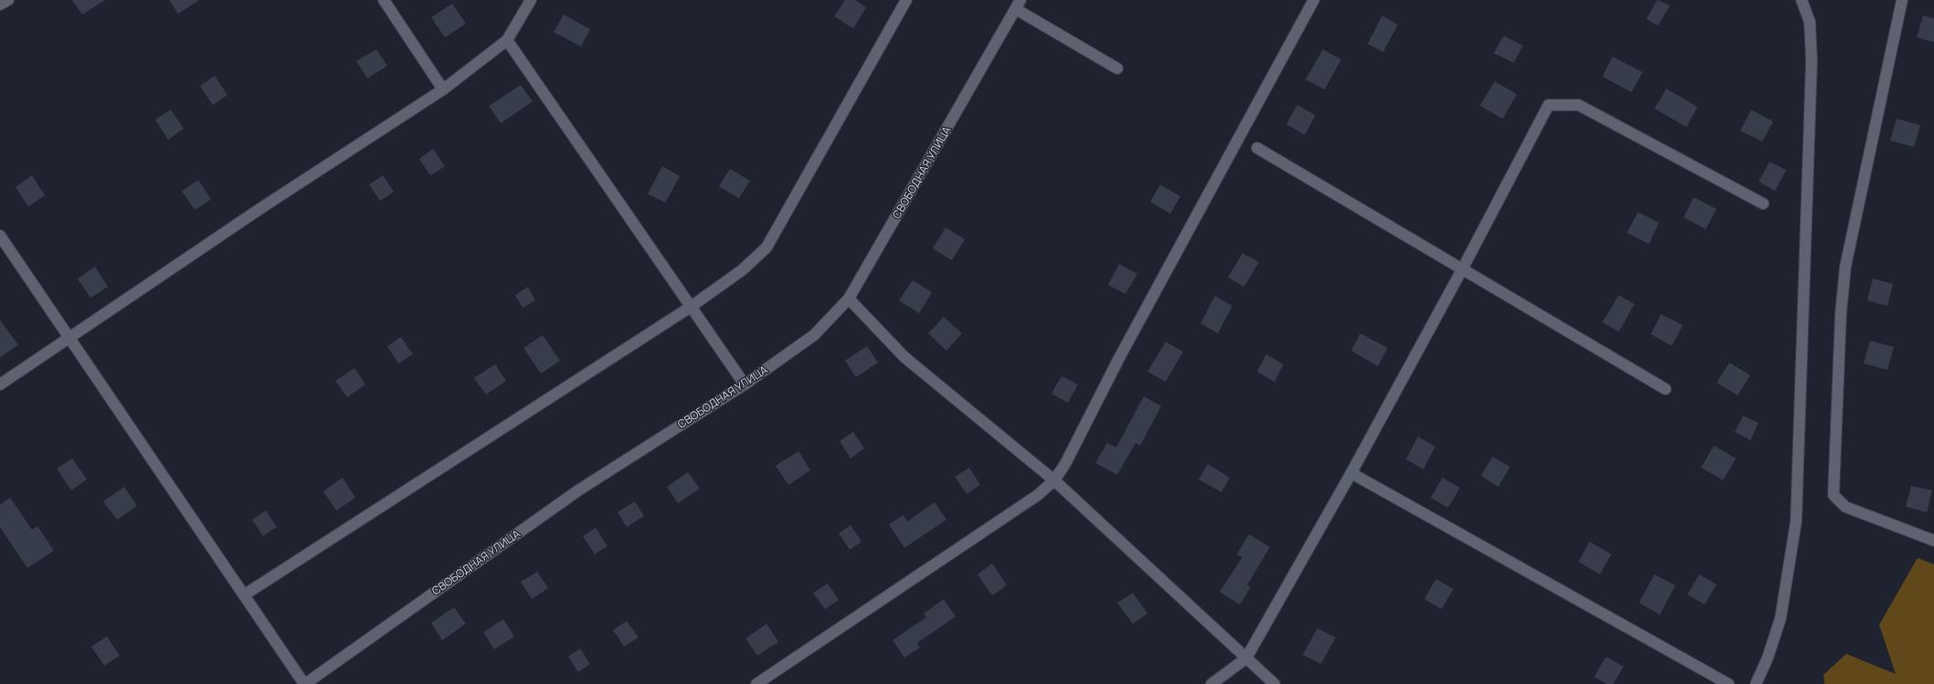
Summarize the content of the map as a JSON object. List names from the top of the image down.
{
  "streets": {
    "street": ["СВОБОДНАЯ УЛИЦА"]
  }
}
